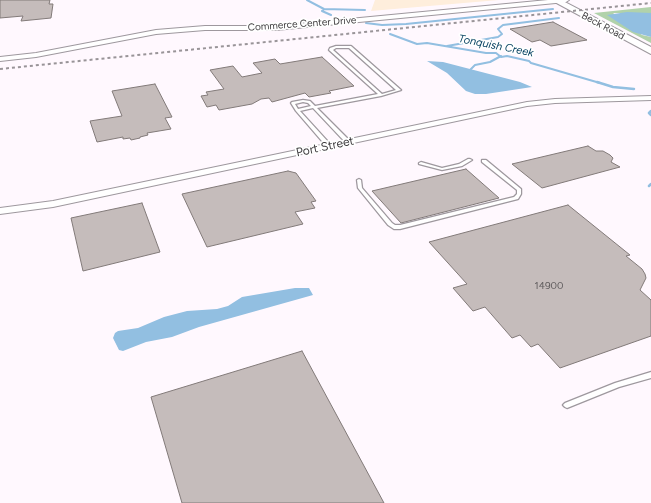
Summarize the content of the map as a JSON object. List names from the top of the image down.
{
  "streets": {
    "main road": ["Beck Road"],
    "street": ["Commerce Center Drive", "Port Street"]
  },
  "crossings": [
    ["Commerce Center Drive", "Beck Road"]
  ],
  "water": ["Tonquish Creek"],
  "house_numbers": ["14900"]
}
